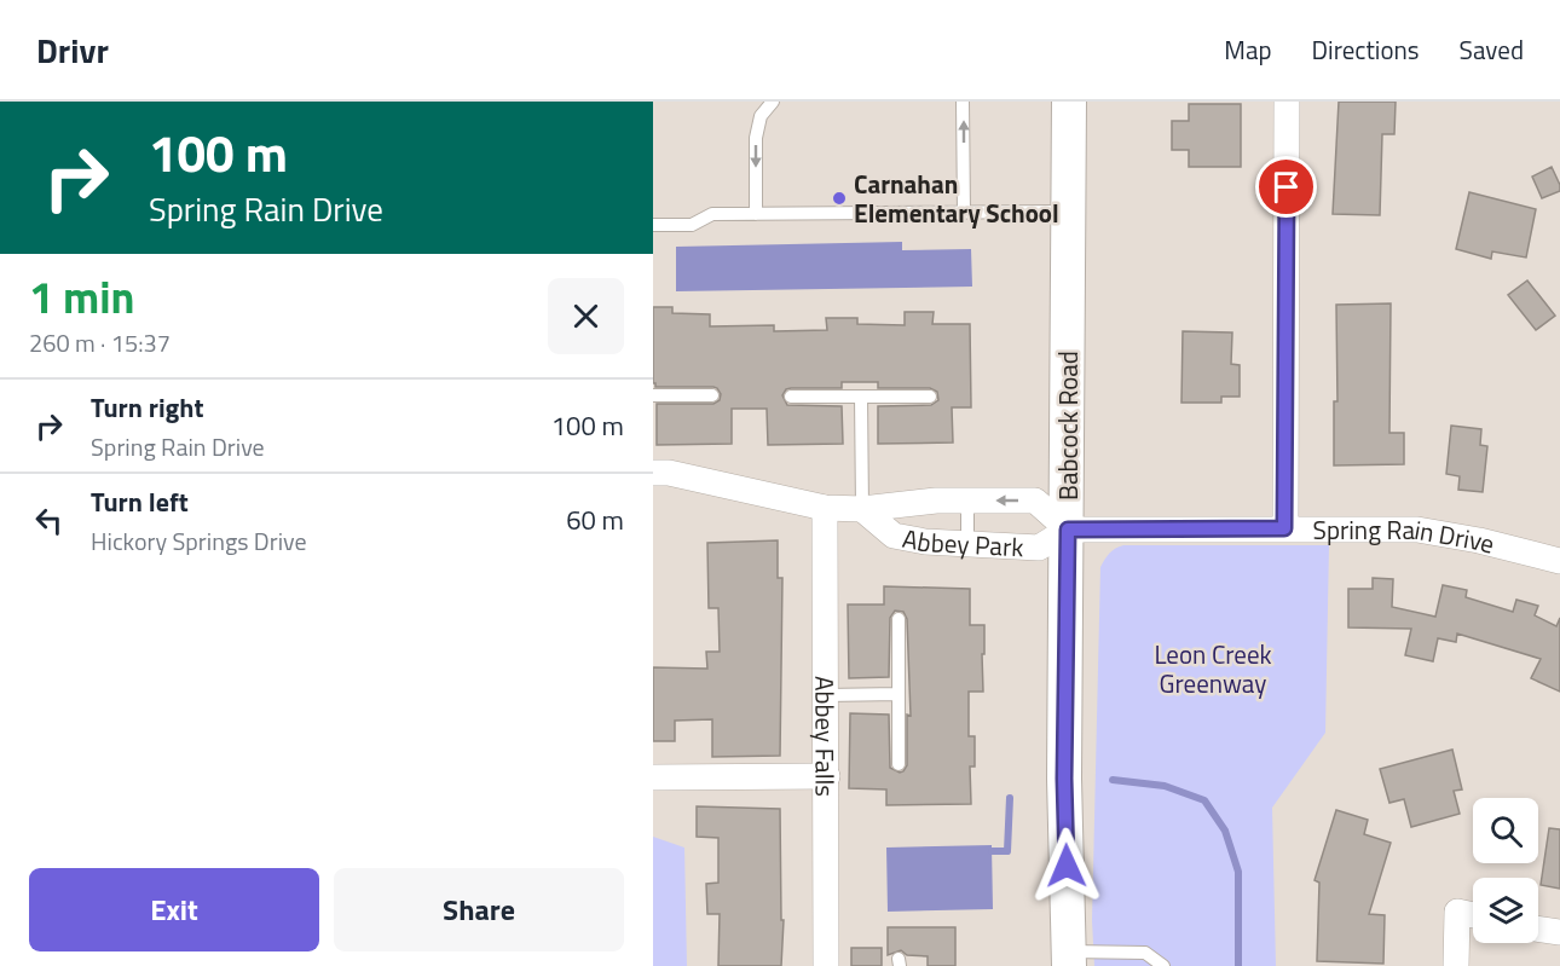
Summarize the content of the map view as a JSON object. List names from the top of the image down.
{
  "streets": {
    "main road": ["Babcock Road"],
    "street": ["Spring Rain Drive", "Abbey Park", "Abbey Falls"]
  },
  "crossings": [
    ["Babcock Road", "Spring Rain Drive"],
    ["Babcock Road", "Abbey Park"],
    ["Spring Rain Drive", "Abbey Park"],
    ["Abbey Park", "Abbey Falls"]
  ],
  "parks": ["Leon Creek Greenway"],
  "places": ["Carnahan Elementary School"],
  "page": {
    "header": "Drivr",
    "nav": ["Map", "Directions", "Saved"],
    "turn": ["100 m", "Spring Rain Drive"],
    "heading": ["1 min", "260 m · 15:37"],
    "list": [
      {
        "name": "Turn right",
        "note": "Spring Rain Drive",
        "value": "100 m"
      },
      {
        "name": "Turn left",
        "note": "Hickory Springs Drive",
        "value": "60 m"
      }
    ],
    "buttons": ["Exit", "Share"]
  }
}
